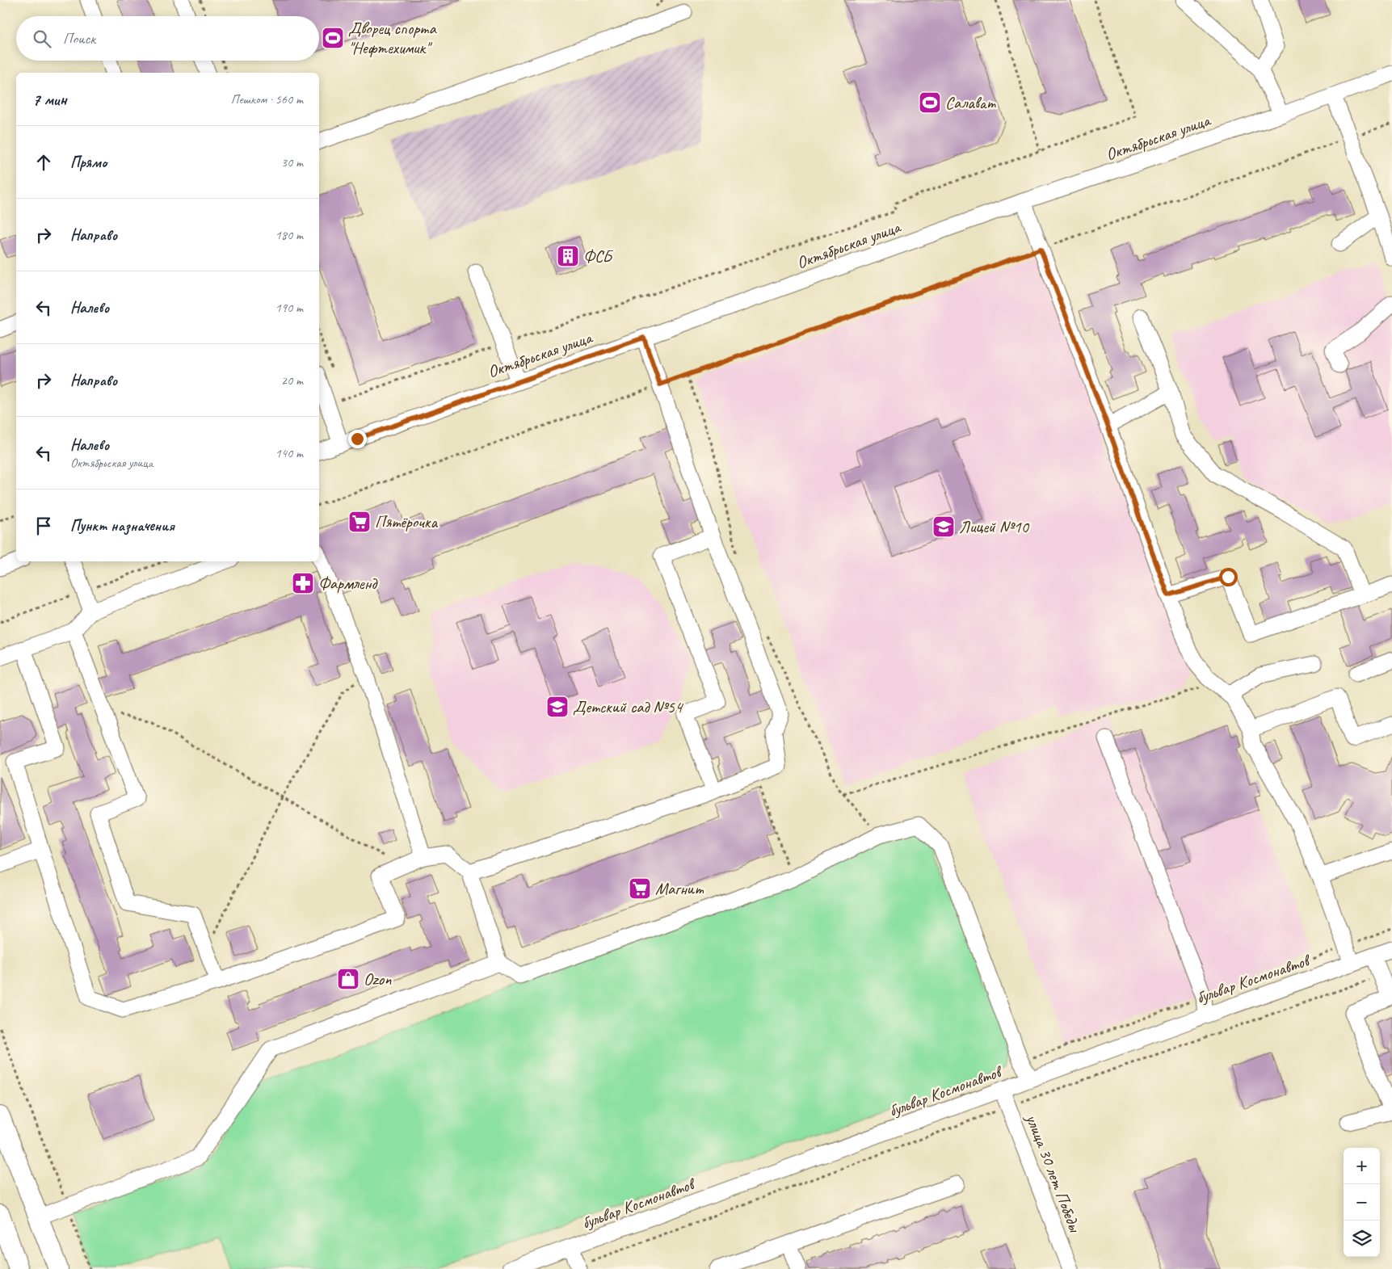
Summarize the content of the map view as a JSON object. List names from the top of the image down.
{
  "streets": {
    "street": ["Октябрьская улица", "бульвар Космонавтов", "улица 30 лет Победы"]
  },
  "crossings": [
    ["бульвар Космонавтов", "улица 30 лет Победы"]
  ],
  "places": {
    "sports": ["Дворец спорта \"Нефтехимик\"", "Салават"],
    "building": ["ФСБ"],
    "supermarket": ["Пятёрочка", "Магнит"],
    "school or university": ["Лицей №10", "Детский сад №54"],
    "pharmacy": ["Фармленд"],
    "shop": ["Ozon"]
  },
  "page": {
    "search": "Поиск",
    "heading": ["7 мин", "Пешком · 560 m"],
    "list": [
      ["Прямо", "30 m"],
      ["Направо", "180 m"],
      ["Налево", "190 m"],
      ["Направо", "20 m"],
      ["Налево", "Октябрьская улица", "140 m"],
      "Пункт назначения"
    ],
    "map_buttons": ["+", "−"]
  }
}
